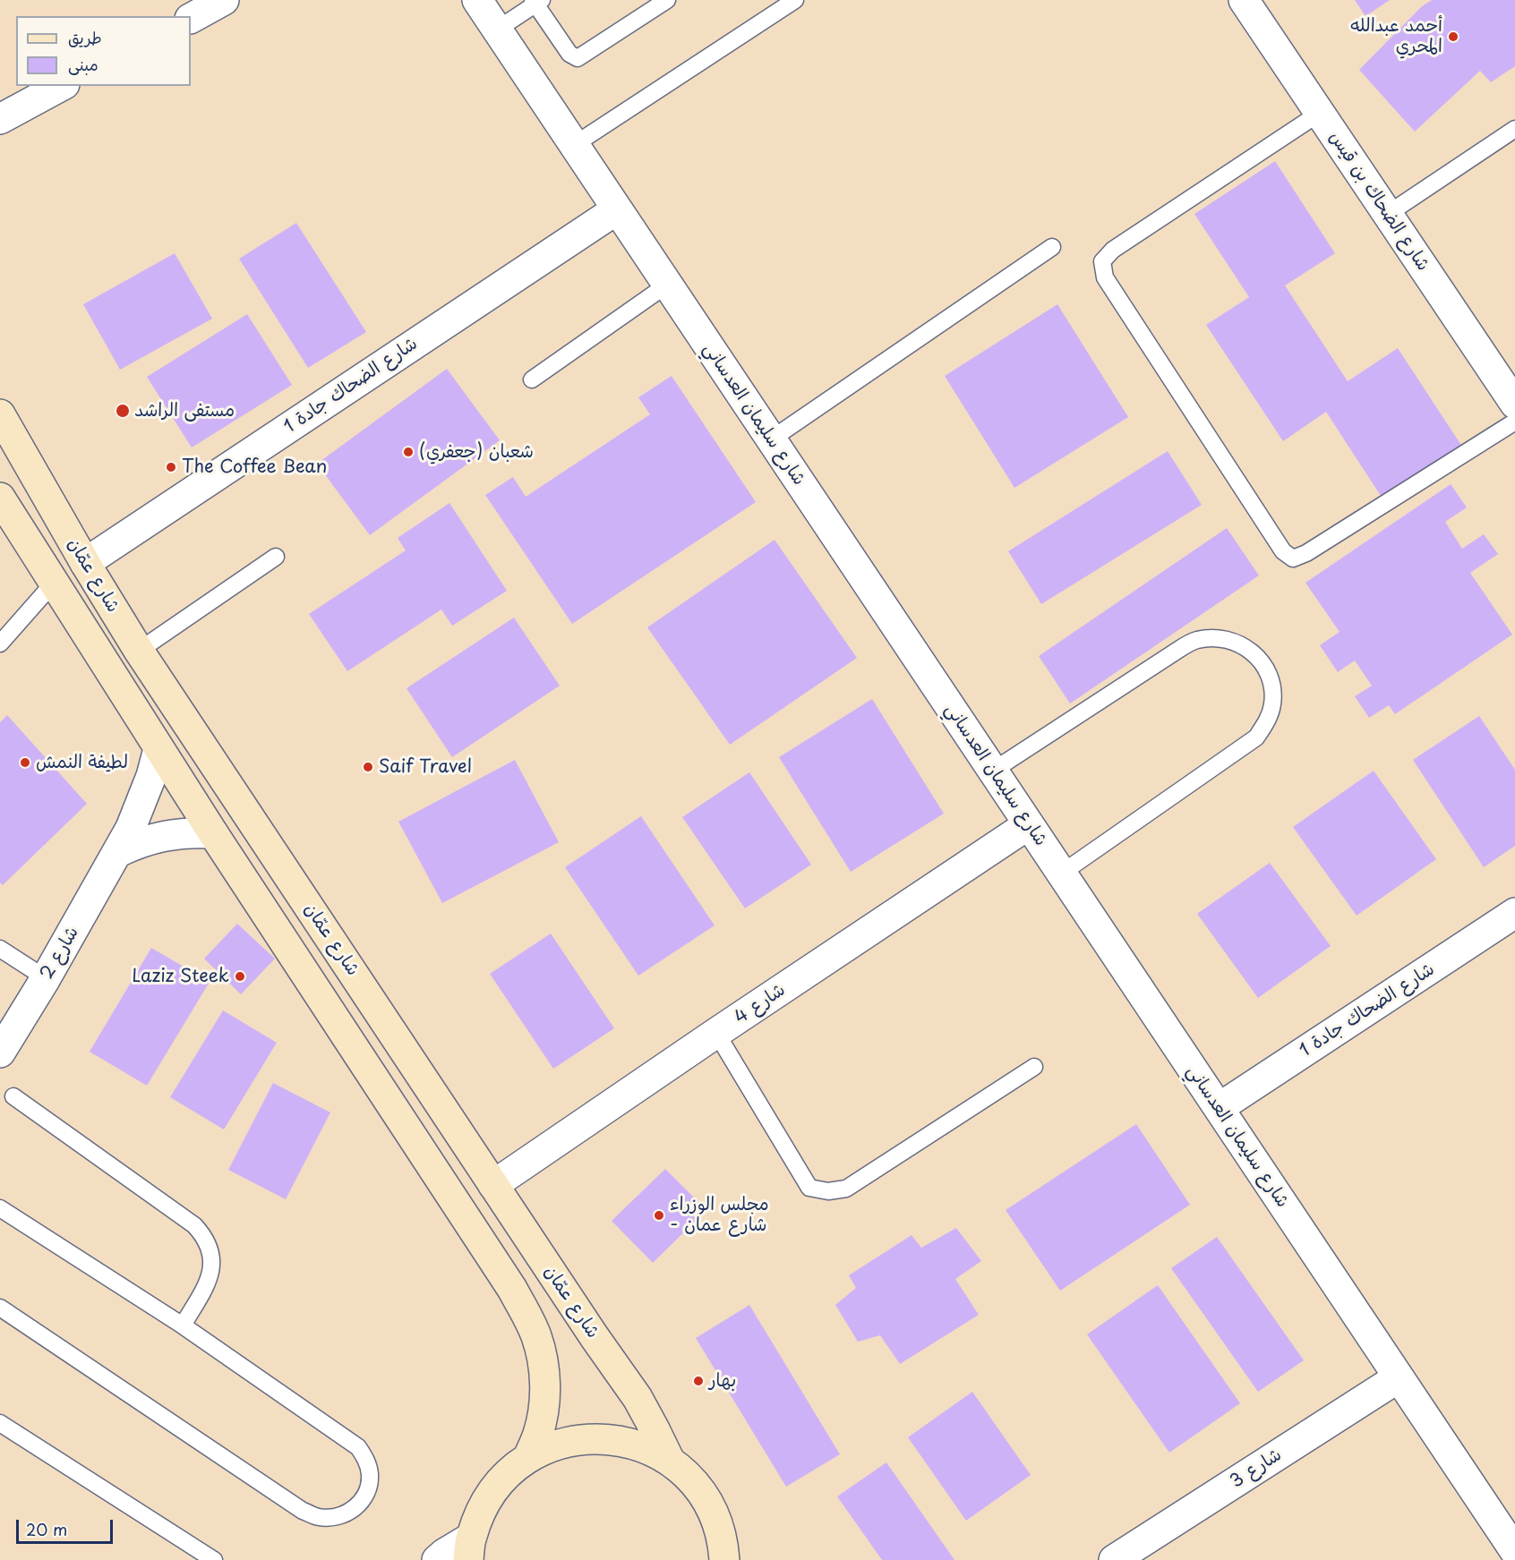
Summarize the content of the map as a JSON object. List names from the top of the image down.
{
  "streets": {
    "main road": ["شارع عمّان"],
    "street": [
      "شارع الضحاك بن قيس",
      "شارع الضحاك جادة 1",
      "شارع سليمان العدساني",
      "شارع 2",
      "شارع 4",
      "شارع 3"
    ]
  },
  "crossings": [
    ["شارع الضحاك جادة 1", "شارع سليمان العدساني"],
    ["شارع الضحاك جادة 1", "شارع عمّان"],
    ["شارع سليمان العدساني", "شارع 4"],
    ["شارع سليمان العدساني", "شارع 3"],
    ["شارع عمّان", "شارع 2"],
    ["شارع عمّان", "شارع 4"]
  ],
  "places": [
    "أحمد عبدالله المحري",
    "مستفى الراشد",
    "شعبان (جعفري)",
    "The Coffee Bean",
    "لطيفة النمش",
    "Saif Travel",
    "Laziz Steek",
    "مجلس الوزراء - شارع عمان",
    "بهار"
  ],
  "legend": ["طريق", "مبنى"],
  "scale_bar": "20 m"
}
